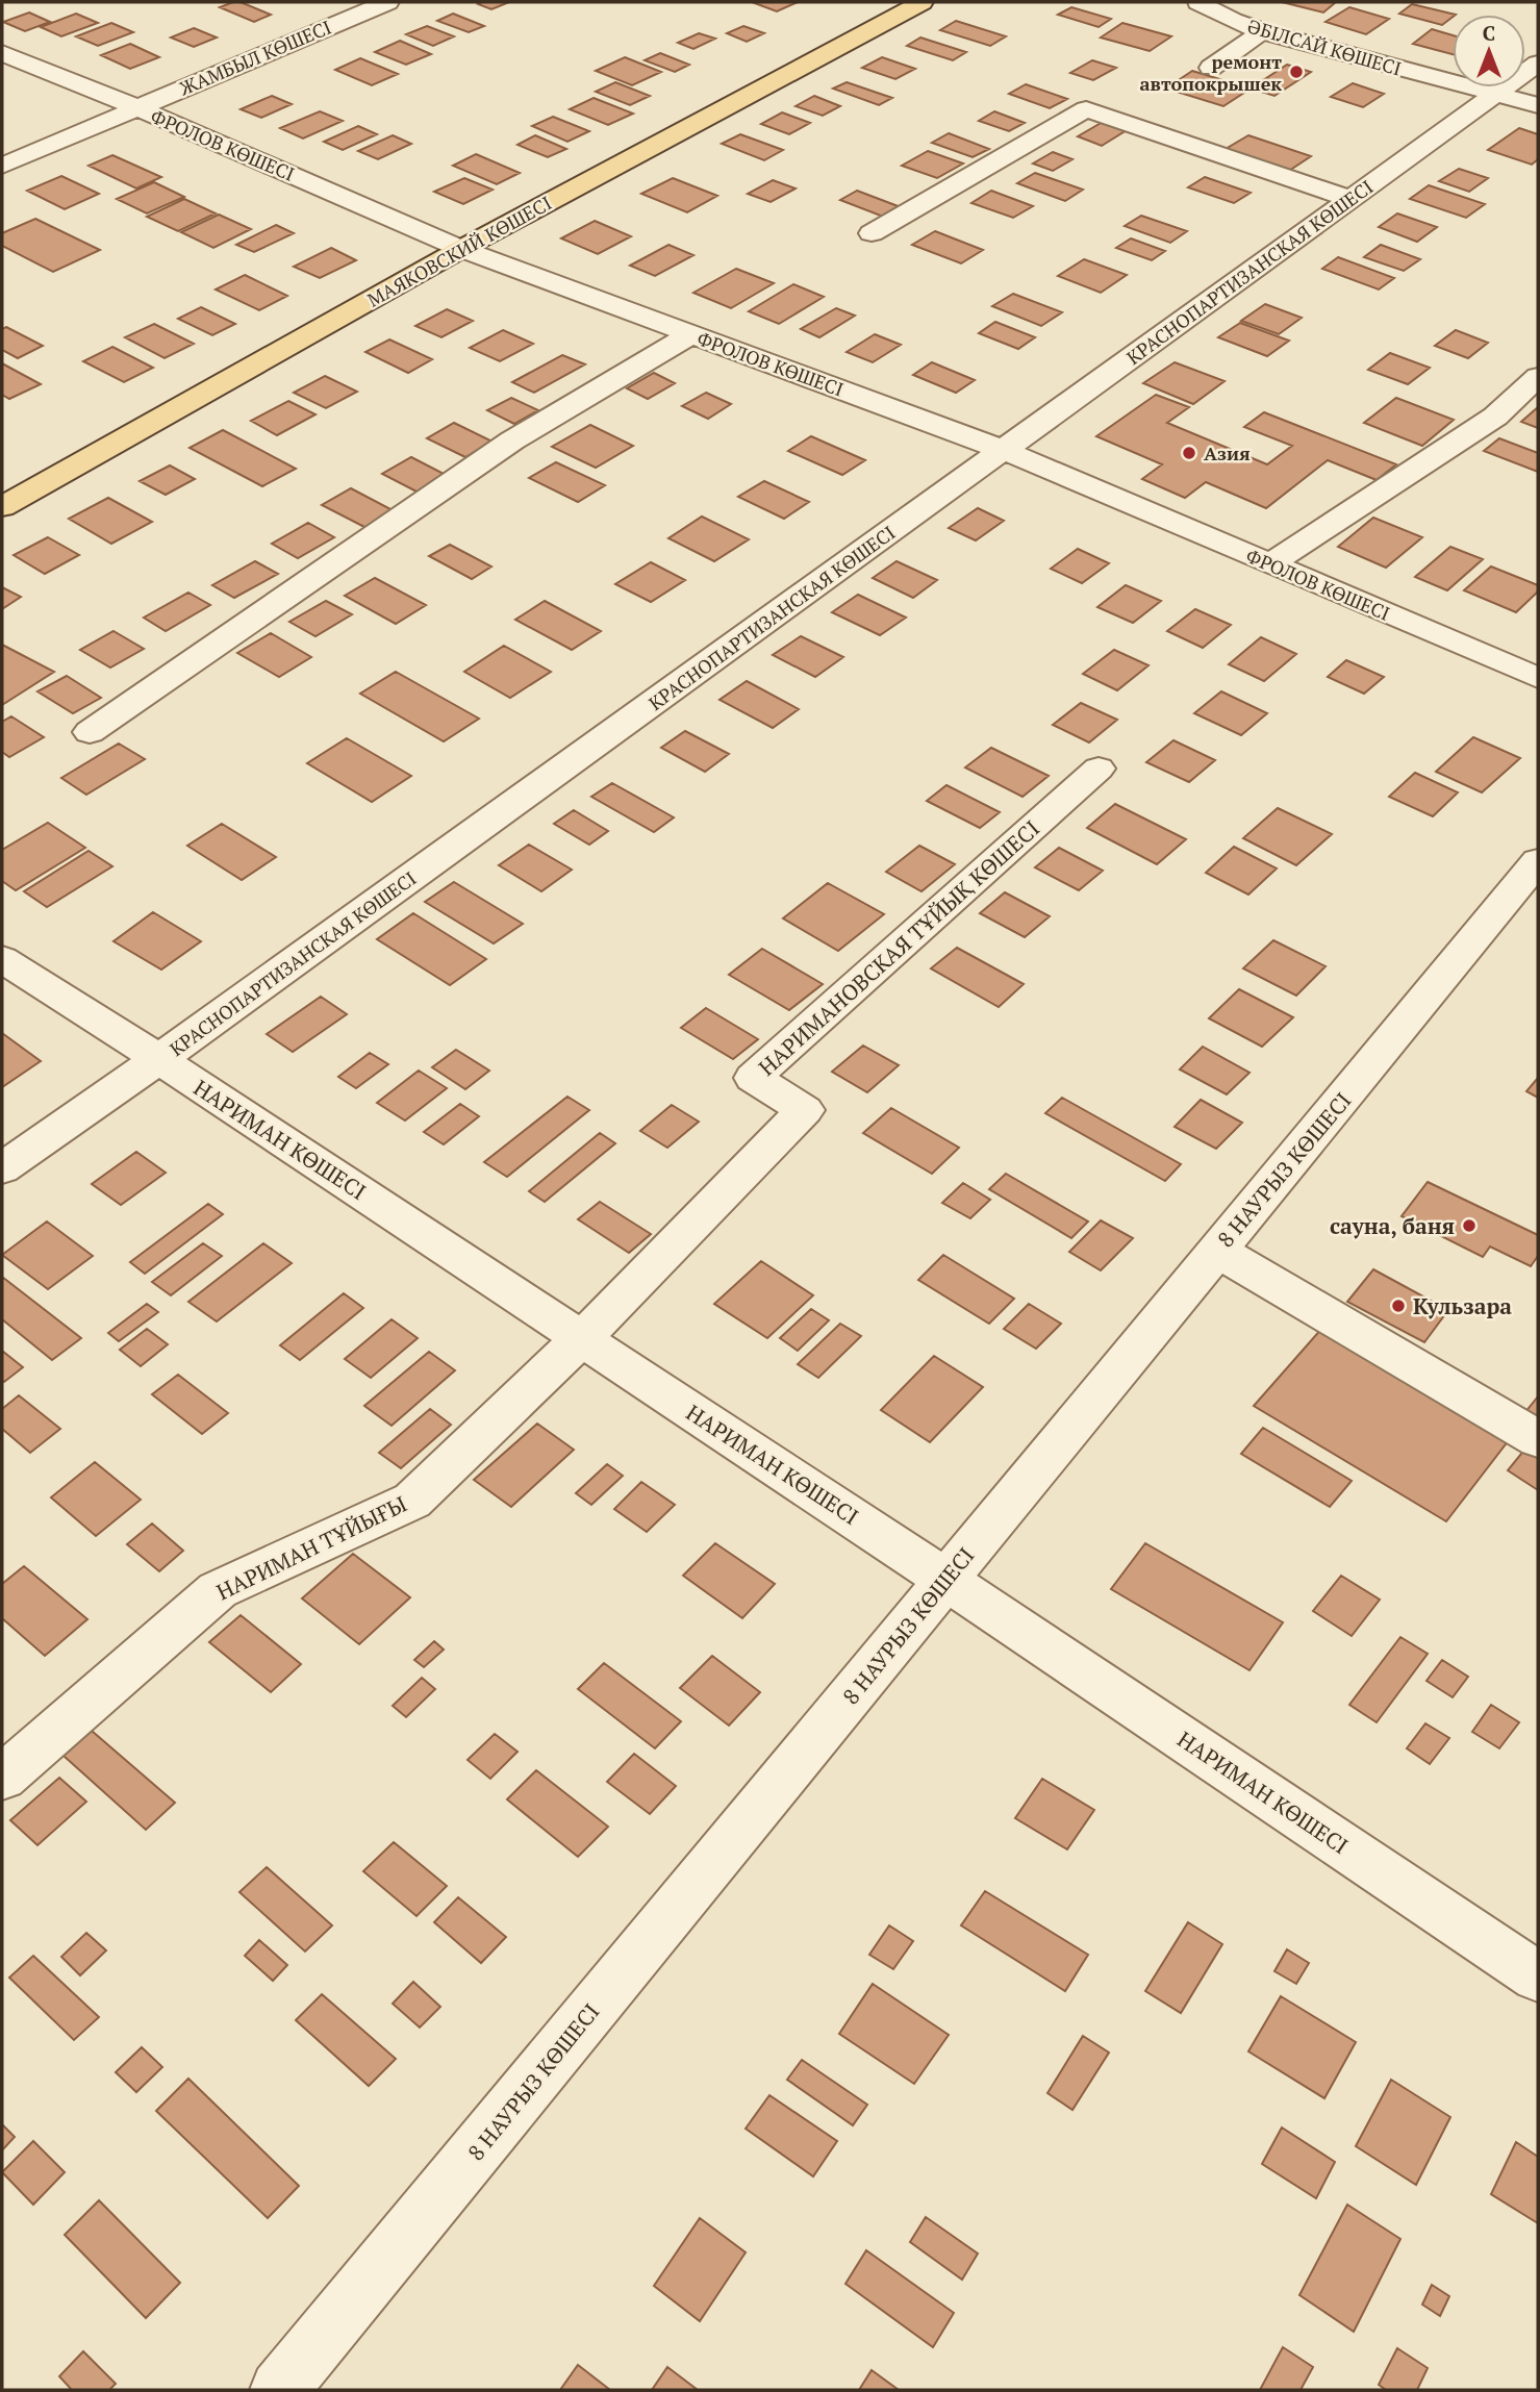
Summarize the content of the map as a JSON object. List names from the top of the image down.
{
  "streets": {
    "main road": ["МАЯКОВСКИЙ КӨШЕСІ"],
    "street": [
      "ӘБІЛСАЙ КӨШЕСІ",
      "ЖАМБЫЛ КӨШЕСІ",
      "ФРОЛОВ КӨШЕСІ",
      "КРАСНОПАРТИЗАНСКАЯ КӨШЕСІ",
      "НАРИМАНОВСКАЯ ТҰЙЫҚ КӨШЕСІ",
      "НАРИМАН КӨШЕСІ",
      "8 НАУРЫЗ КӨШЕСІ",
      "НАРИМАН ТҰЙЫҒЫ"
    ]
  },
  "crossings": [
    ["ӘБІЛСАЙ КӨШЕСІ", "КРАСНОПАРТИЗАНСКАЯ КӨШЕСІ"],
    ["ЖАМБЫЛ КӨШЕСІ", "ФРОЛОВ КӨШЕСІ"],
    ["ФРОЛОВ КӨШЕСІ", "МАЯКОВСКИЙ КӨШЕСІ"],
    ["ФРОЛОВ КӨШЕСІ", "КРАСНОПАРТИЗАНСКАЯ КӨШЕСІ"],
    ["КРАСНОПАРТИЗАНСКАЯ КӨШЕСІ", "НАРИМАН КӨШЕСІ"],
    ["НАРИМАНОВСКАЯ ТҰЙЫҚ КӨШЕСІ", "НАРИМАН КӨШЕСІ"],
    ["НАРИМАНОВСКАЯ ТҰЙЫҚ КӨШЕСІ", "НАРИМАН ТҰЙЫҒЫ"],
    ["НАРИМАН КӨШЕСІ", "8 НАУРЫЗ КӨШЕСІ"],
    ["НАРИМАН КӨШЕСІ", "НАРИМАН ТҰЙЫҒЫ"]
  ],
  "places": [
    "ремонт автопокрышек",
    "Азия",
    "сауна, баня",
    "Кульзара"
  ],
  "north": "top"
}
